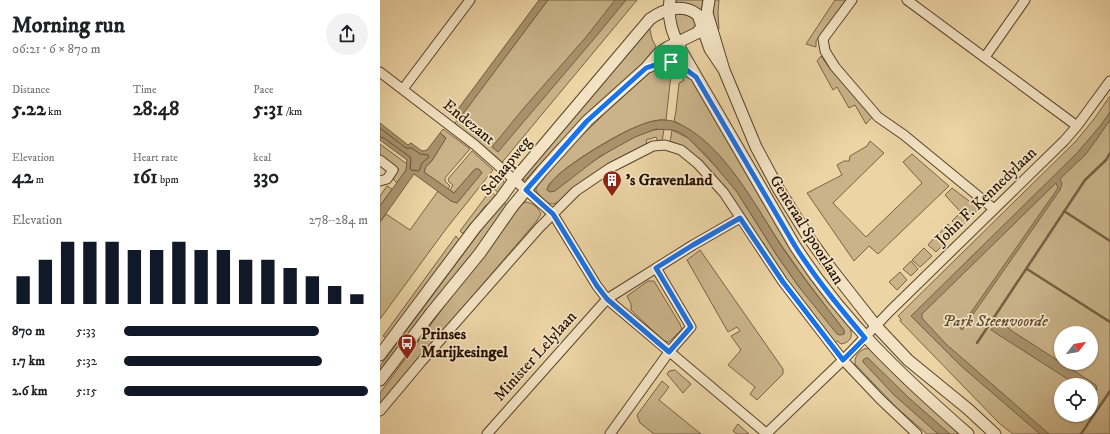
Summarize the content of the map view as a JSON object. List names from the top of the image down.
{
  "streets": {
    "street": [
      "Endezant",
      "Schaapweg",
      "John F. Kennedylaan",
      "Generaal Spoorlaan",
      "Minister Lelylaan"
    ]
  },
  "crossings": [
    ["Endezant", "Schaapweg"],
    ["Endezant", "John F. Kennedylaan"],
    ["Endezant", "Minister Lelylaan"],
    ["Schaapweg", "Generaal Spoorlaan"],
    ["John F. Kennedylaan", "Generaal Spoorlaan"]
  ],
  "parks": ["Park Steenvoorde"],
  "places": {
    "building": ["'s Gravenland"],
    "bus stop": ["Prinses Marijkesingel"]
  },
  "north": "top right",
  "page": {
    "heading": ["Morning run", "06:21 · 6 × 870 m"],
    "stats": [
      ["Distance", "5.22 km"],
      ["Time", "28:48"],
      ["Pace", "5:31 /km"],
      ["Elevation", "42 m"],
      ["Heart rate", "161 bpm"],
      ["kcal", "330"]
    ],
    "chart": ["Elevation", "278–284 m"],
    "list": [
      {
        "name": "870 m",
        "note": "5:33"
      },
      {
        "name": "1.7 km",
        "note": "5:32"
      },
      {
        "name": "2.6 km",
        "note": "5:15"
      }
    ]
  }
}
